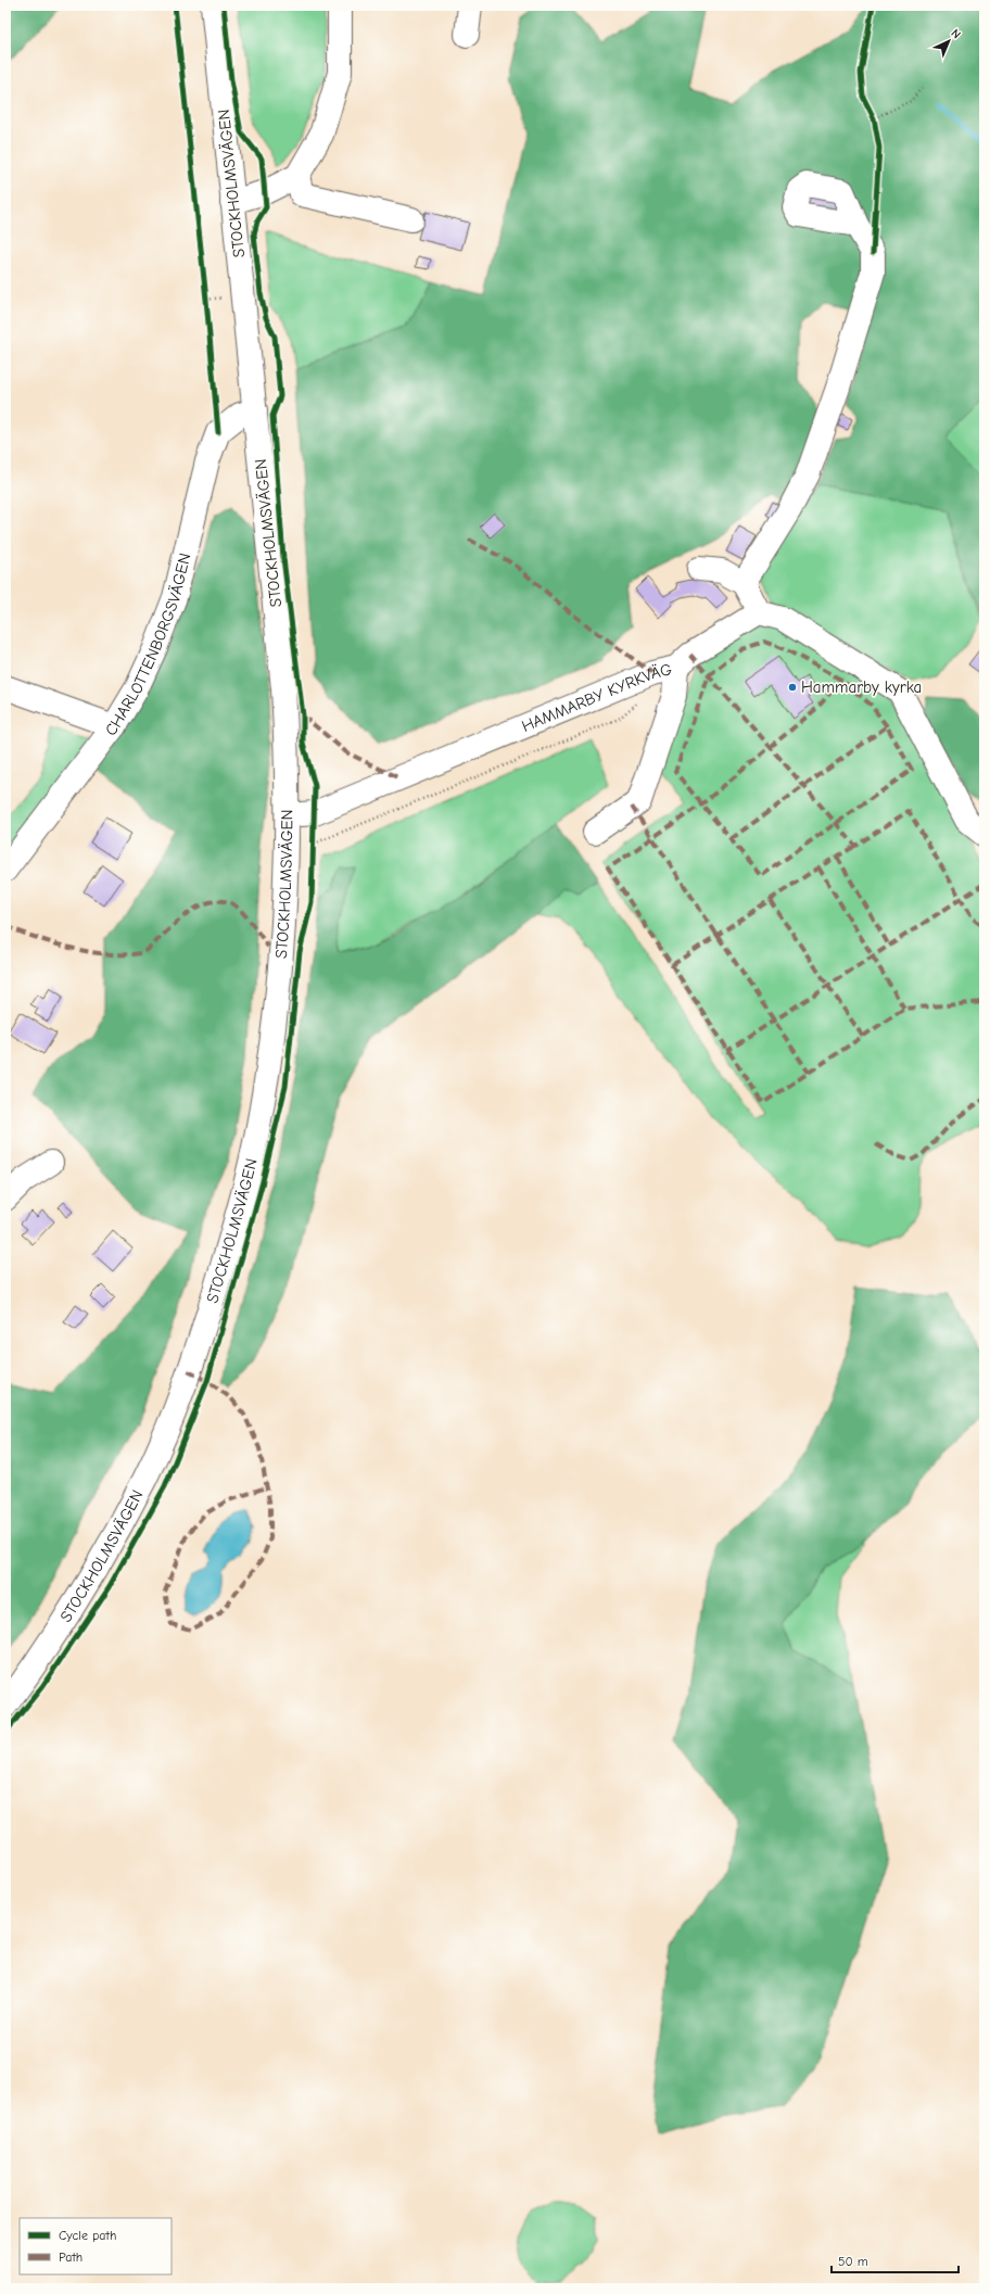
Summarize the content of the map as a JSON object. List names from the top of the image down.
{
  "streets": {
    "street": ["STOCKHOLMSVÄGEN", "CHARLOTTENBORGSVÄGEN", "HAMMARBY KYRKVÄG"]
  },
  "crossings": [
    ["STOCKHOLMSVÄGEN", "CHARLOTTENBORGSVÄGEN"],
    ["STOCKHOLMSVÄGEN", "HAMMARBY KYRKVÄG"]
  ],
  "places": ["Hammarby kyrka"],
  "legend": ["Cycle path", "Path"],
  "scale_bar": "50 m",
  "north": "top right"
}
